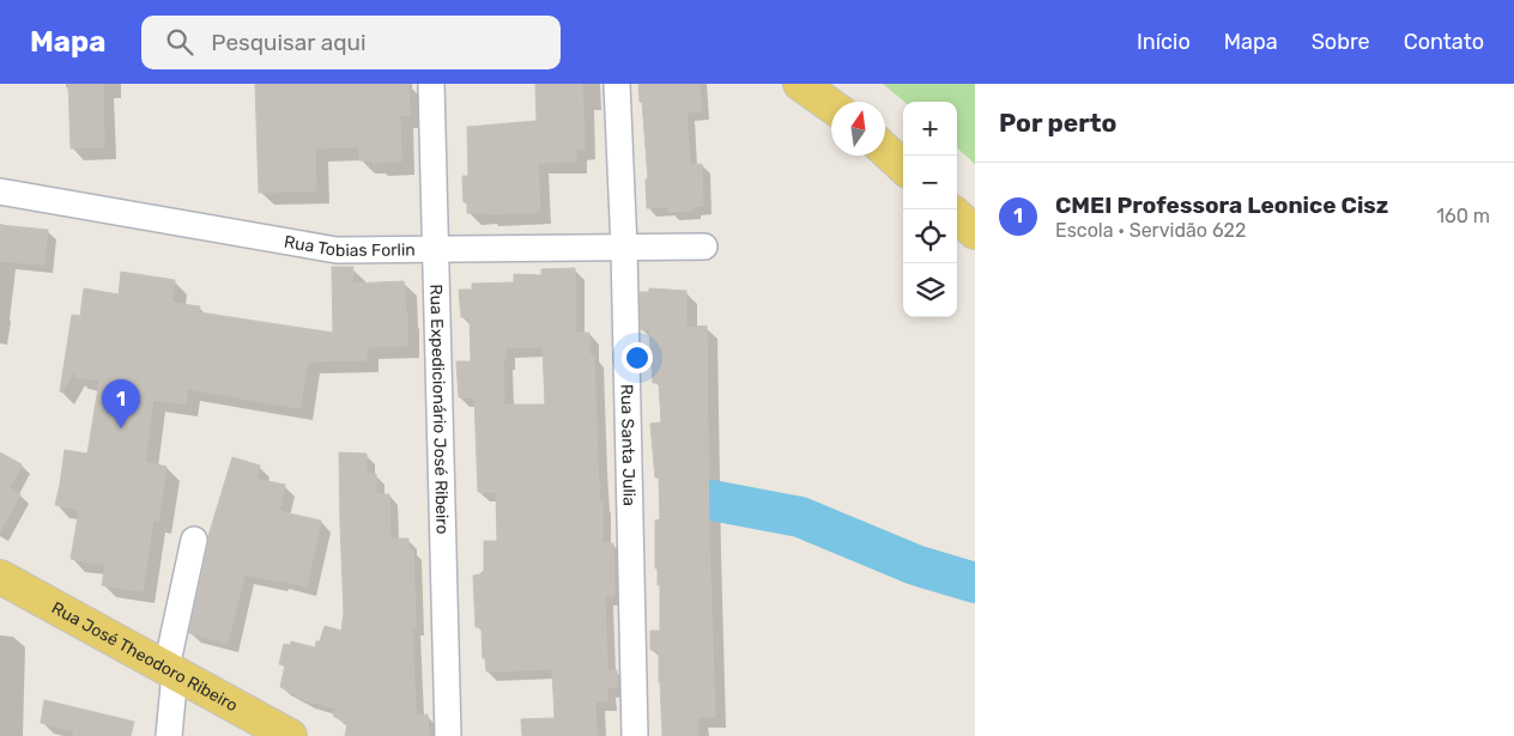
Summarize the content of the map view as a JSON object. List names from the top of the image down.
{
  "streets": {
    "main road": ["Rua José Theodoro Ribeiro"],
    "street": ["Rua Tobias Forlin", "Rua Expedicionário José Ribeiro", "Rua Santa Julia"]
  },
  "crossings": [
    ["Rua Tobias Forlin", "Rua Expedicionário José Ribeiro"],
    ["Rua Tobias Forlin", "Rua Santa Julia"]
  ],
  "north": "top",
  "page": {
    "header": "Mapa",
    "search": "Pesquisar aqui",
    "nav": [
      "Início",
      "Mapa",
      "Sobre",
      "Contato"
    ],
    "heading": "Por perto",
    "map_buttons": ["+", "−"],
    "list": [
      {
        "mark": "1",
        "name": "CMEI Professora Leonice Cisz",
        "note": "Escola · Servidão 622",
        "value": "160 m"
      }
    ],
    "pins": "1"
  }
}
